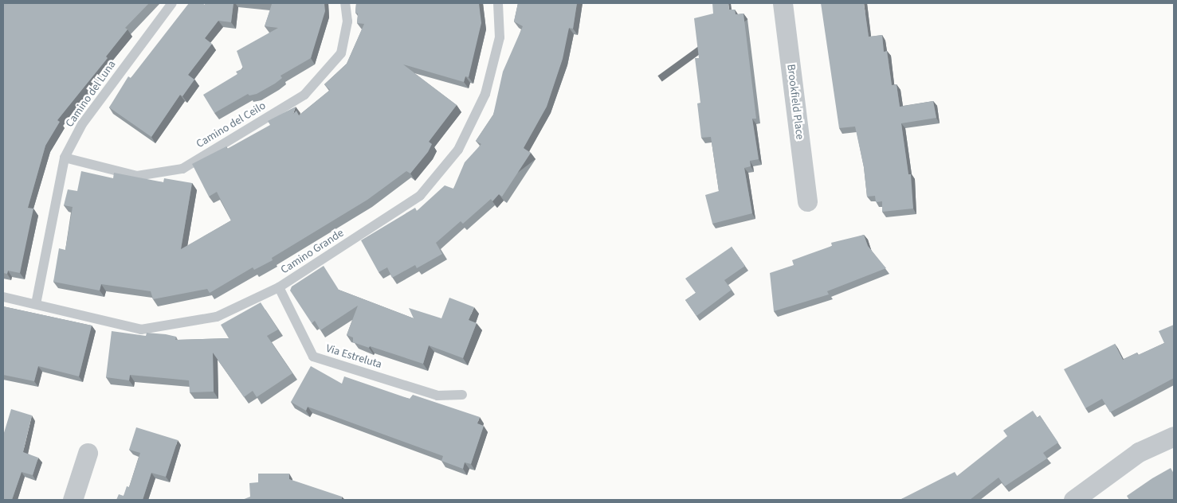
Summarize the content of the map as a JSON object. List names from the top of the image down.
{
  "streets": {
    "street": ["Brookfield Place"],
    "lane": [
      "Camino del Luna",
      "Camino del Ceilo",
      "Camino Grande",
      "Via Estreluta"
    ]
  },
  "crossings": [
    ["Camino del Luna", "Camino del Ceilo"],
    ["Camino del Luna", "Camino Grande"],
    ["Camino Grande", "Via Estreluta"]
  ]
}
